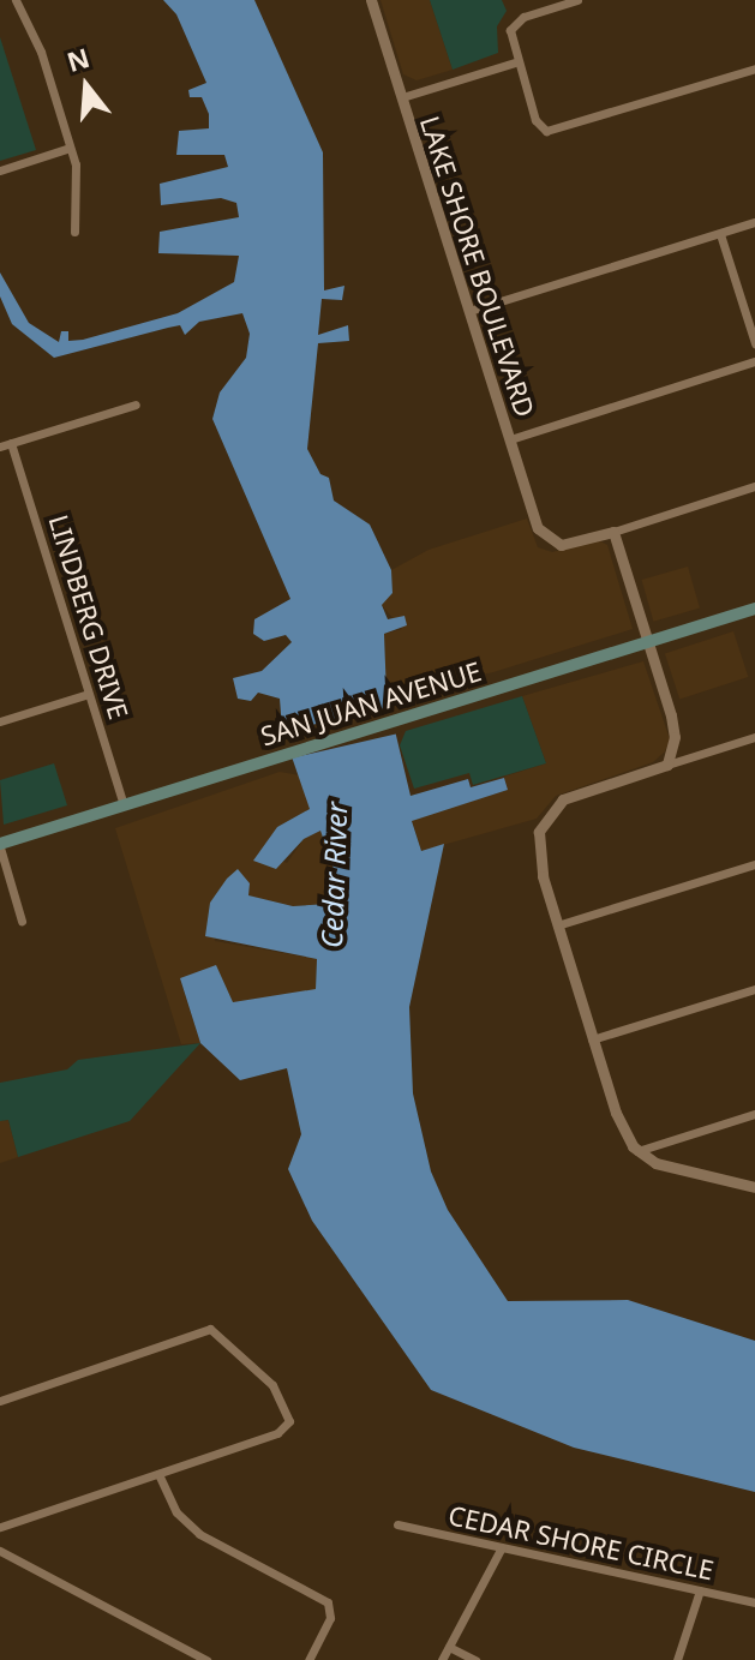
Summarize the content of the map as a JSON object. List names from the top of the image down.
{
  "streets": {
    "main road": ["SAN JUAN AVENUE"],
    "street": ["LAKE SHORE BOULEVARD", "LINDBERG DRIVE", "CEDAR SHORE CIRCLE"]
  },
  "crossings": [
    ["LINDBERG DRIVE", "SAN JUAN AVENUE"]
  ],
  "water": ["Cedar River"],
  "north": "top"
}
